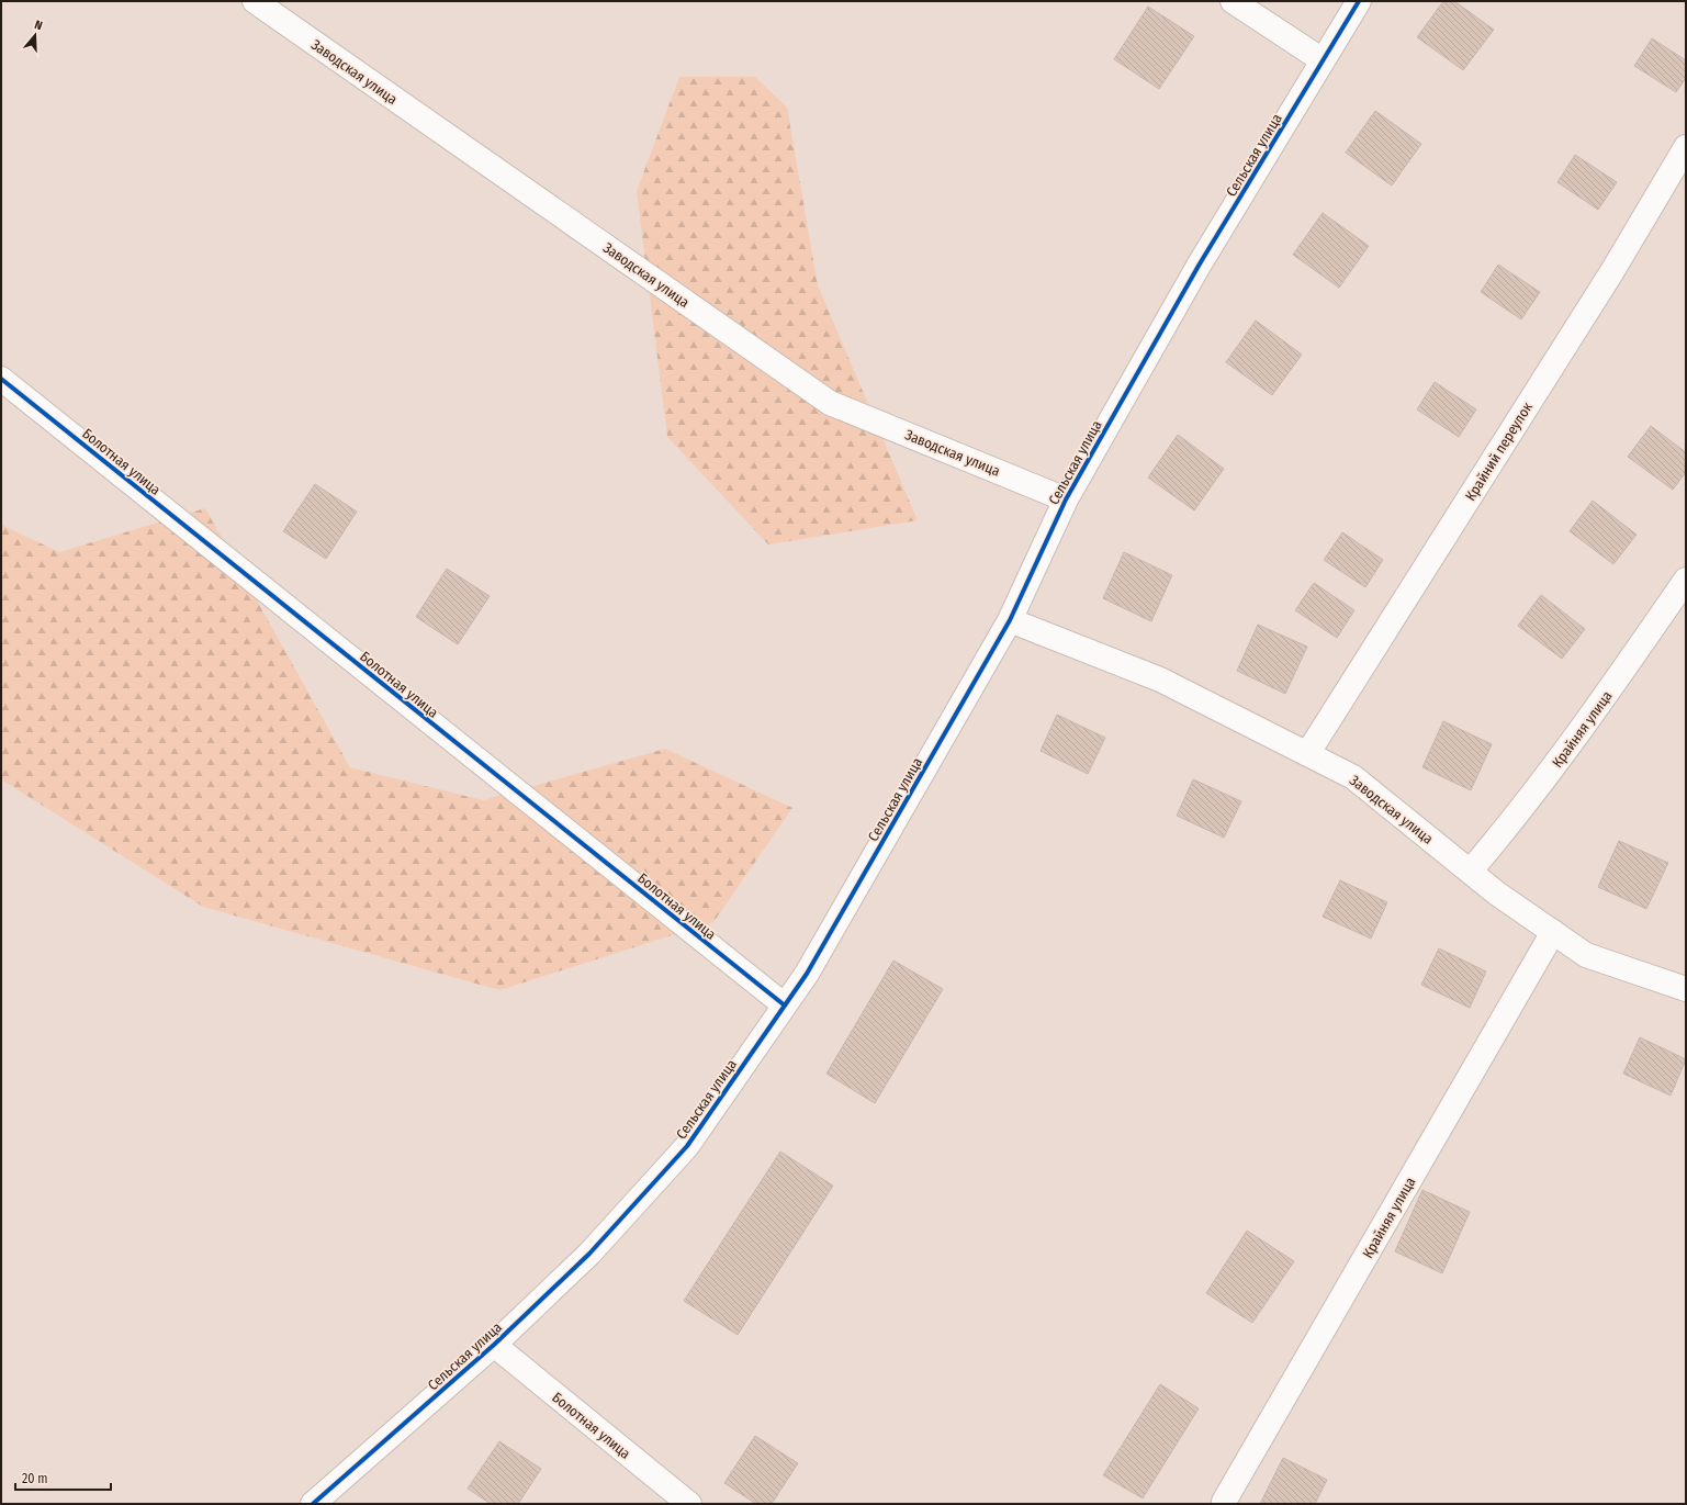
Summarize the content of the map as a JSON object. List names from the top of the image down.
{
  "streets": {
    "street": [
      "Заводская улица",
      "Сельская улица",
      "Крайний переулок",
      "Болотная улица",
      "Крайняя улица"
    ]
  },
  "crossings": [
    ["Заводская улица", "Сельская улица"],
    ["Заводская улица", "Крайний переулок"],
    ["Заводская улица", "Крайняя улица"],
    ["Сельская улица", "Болотная улица"]
  ],
  "scale_bar": "20 m",
  "north": "top"
}
